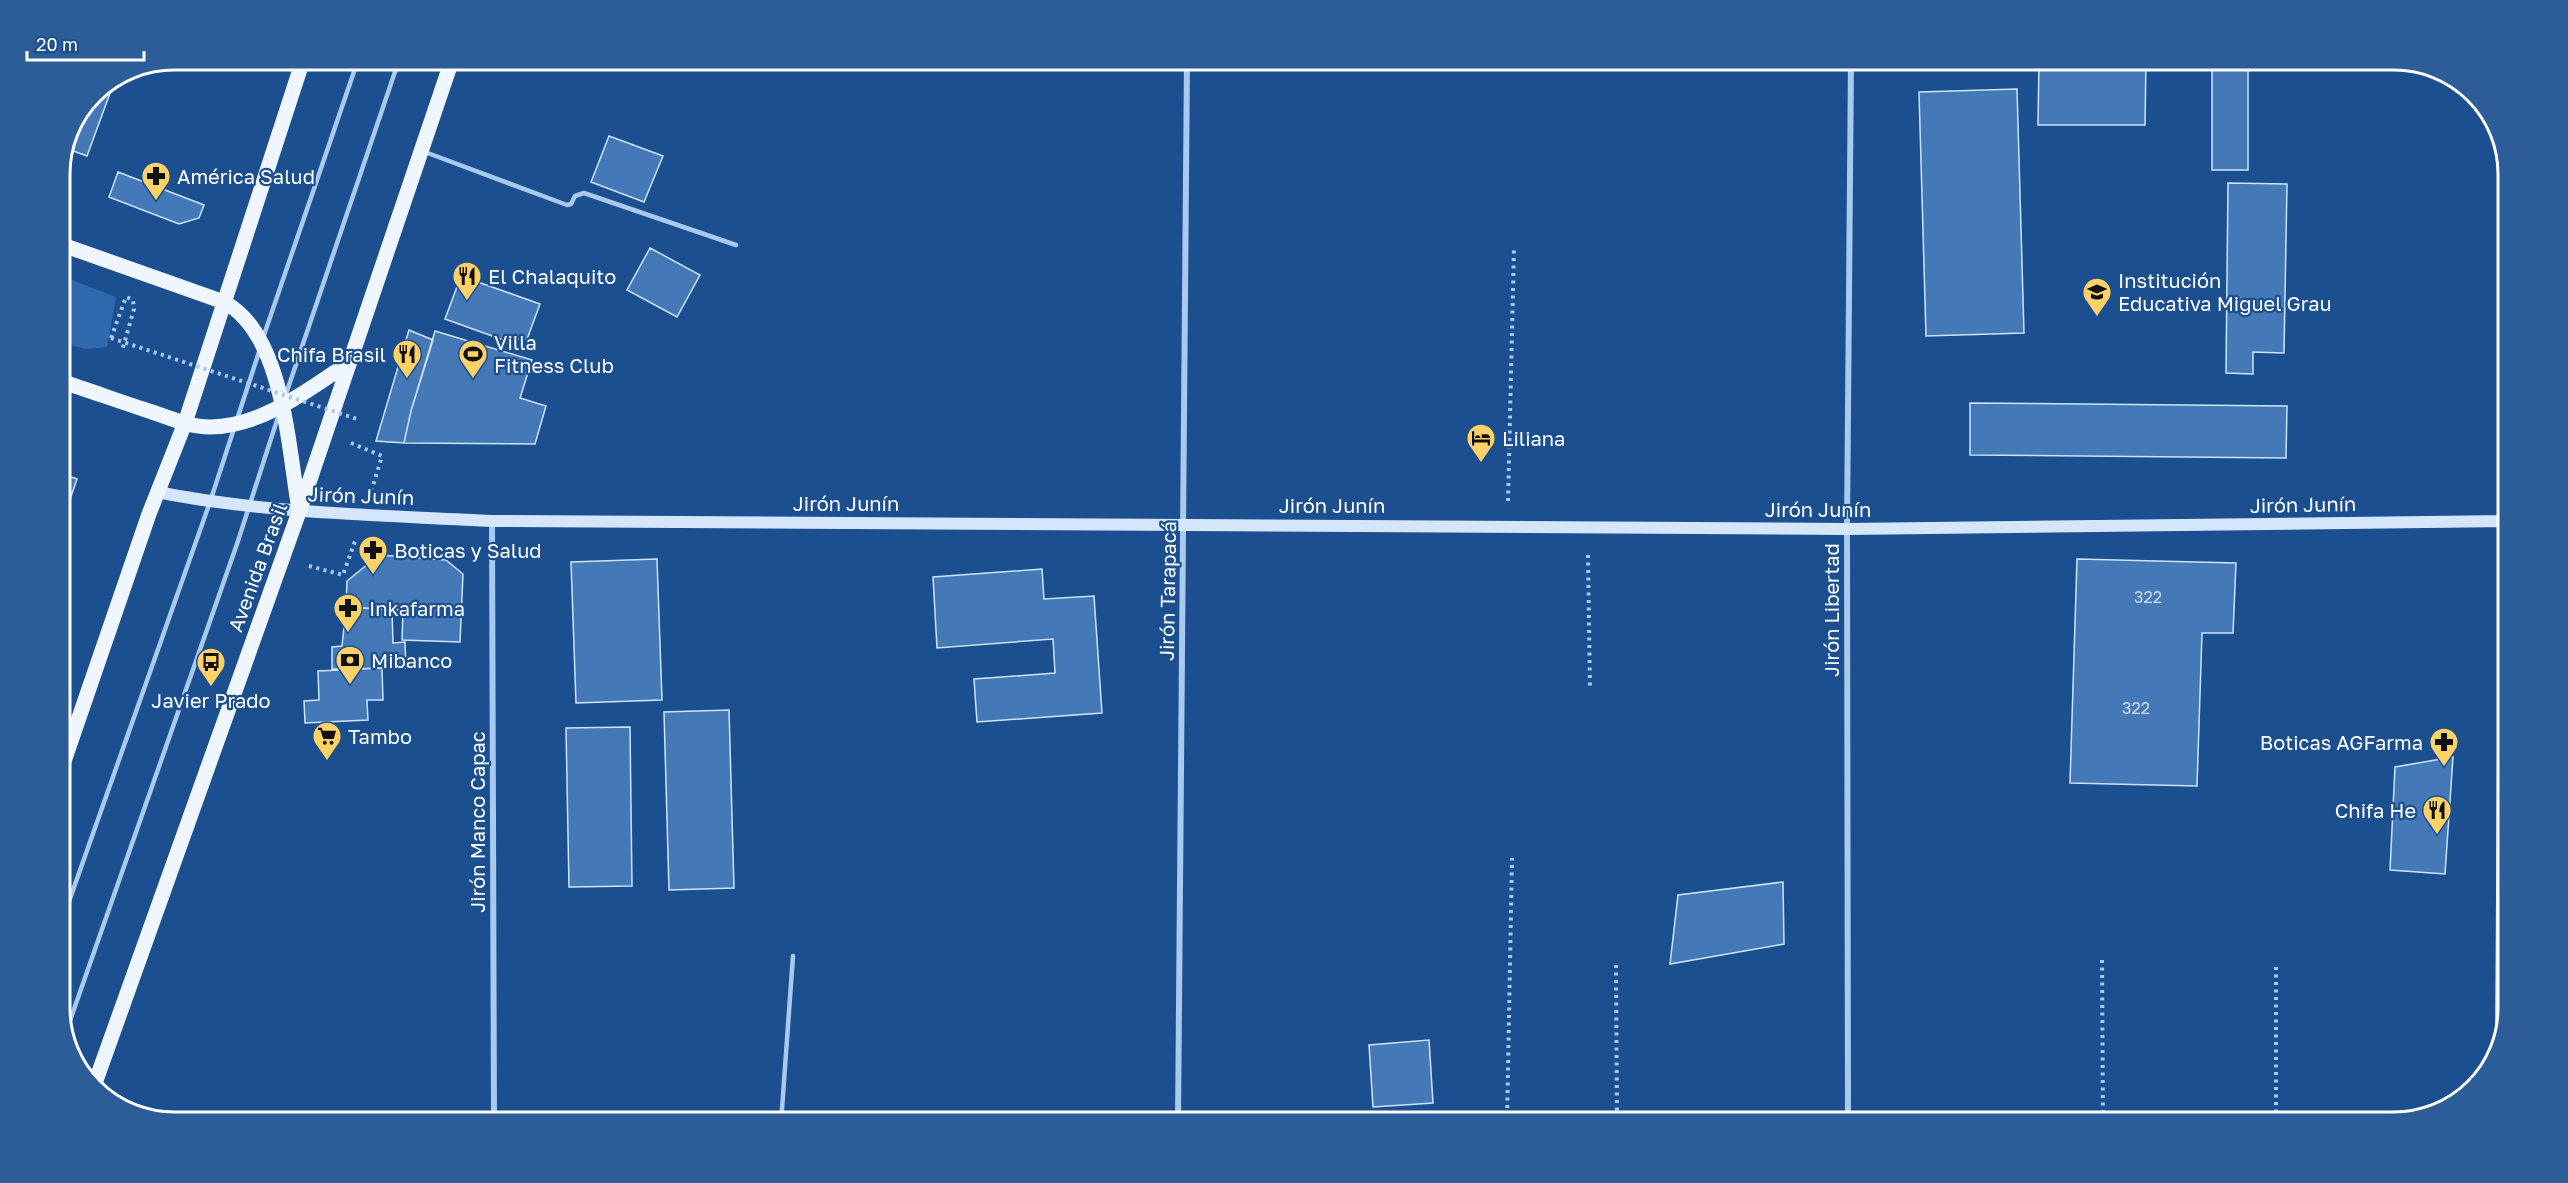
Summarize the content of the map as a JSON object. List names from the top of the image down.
{
  "streets": {
    "main road": ["Avenida Brasil"],
    "street": [
      "Jirón Junín",
      "Jirón Tarapacá",
      "Jirón Libertad",
      "Jirón Manco Capac"
    ]
  },
  "crossings": [
    ["Jirón Junín", "Avenida Brasil"],
    ["Jirón Junín", "Jirón Tarapacá"],
    ["Jirón Junín", "Jirón Libertad"],
    ["Jirón Junín", "Jirón Manco Capac"]
  ],
  "places": {
    "pharmacy": [
      "América Salud",
      "Boticas y Salud",
      "Inkafarma",
      "Boticas AGFarma"
    ],
    "restaurant": ["El Chalaquito", "Chifa Brasil", "Chifa He"],
    "school or university": ["Institución Educativa Miguel Grau"],
    "sports": ["Villa Fitness Club"],
    "hotel": ["Liliana"],
    "bank": ["Mibanco"],
    "bus stop": ["Javier Prado"],
    "supermarket": ["Tambo"]
  },
  "house_numbers": ["322", "322"],
  "scale_bar": "20 m"
}
